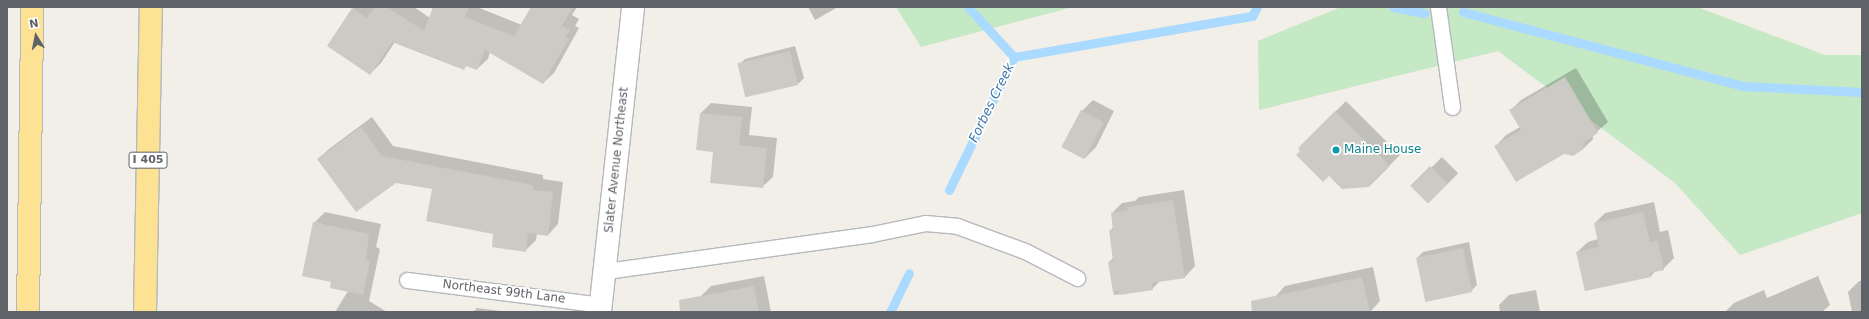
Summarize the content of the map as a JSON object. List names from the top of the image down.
{
  "streets": {
    "highway": ["I 405"],
    "street": ["Slater Avenue Northeast"],
    "lane": ["Northeast 99th Lane"]
  },
  "crossings": [
    ["Slater Avenue Northeast", "Northeast 99th Lane"]
  ],
  "water": ["Forbes Creek"],
  "places": ["Maine House"],
  "north": "top"
}
